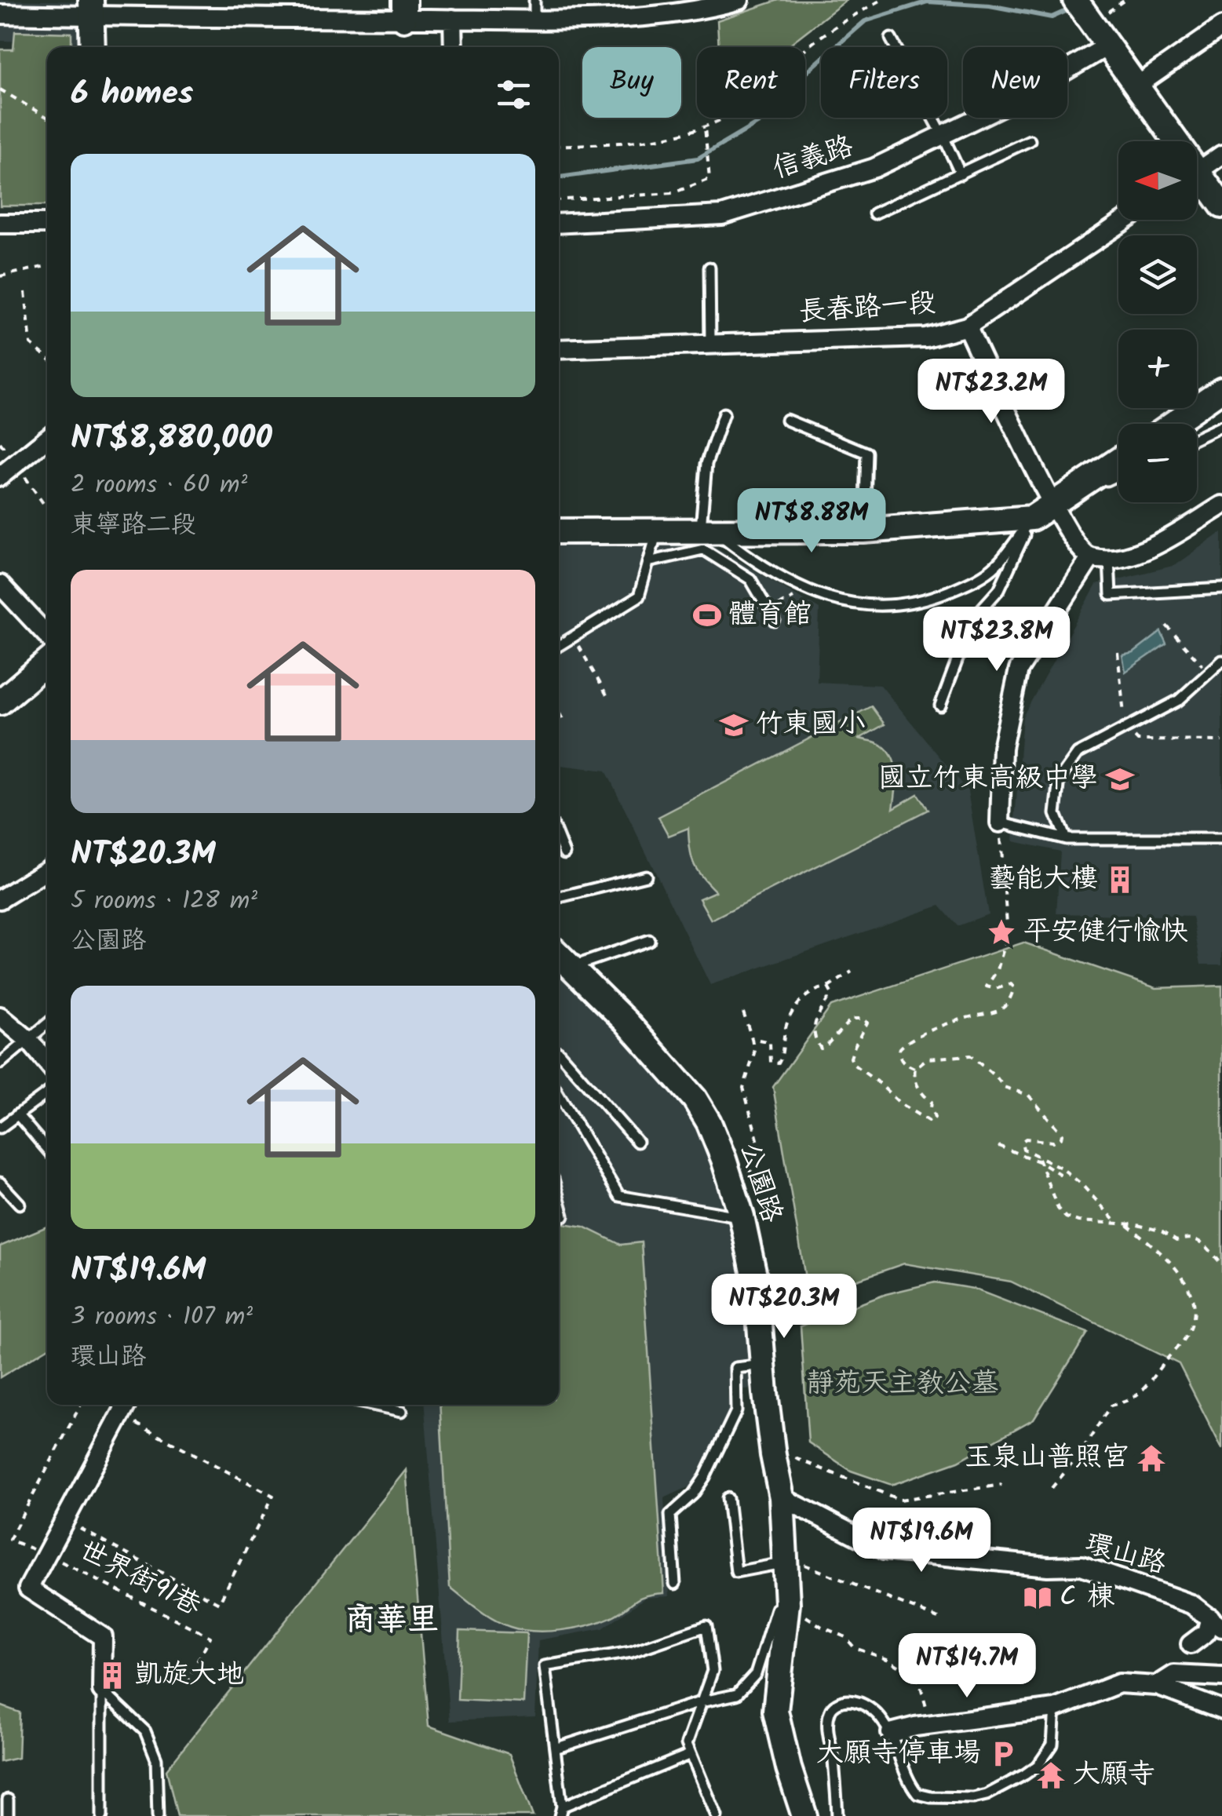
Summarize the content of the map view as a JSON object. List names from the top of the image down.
{
  "streets": {
    "street": [
      "信義路",
      "長春路一段",
      "公園路",
      "環山路"
    ],
    "path": ["世界街91巷"]
  },
  "crossings": [
    ["公園路", "環山路"]
  ],
  "districts": ["商華里"],
  "parks": ["靜苑天主教公墓"],
  "places": {
    "sports": ["體育館"],
    "school or university": ["竹東國小", "國立竹東高級中學"],
    "building": ["藝能大樓", "凱旋大地"],
    "place": ["平安健行愉快"],
    "temple": ["玉泉山普照宮", "大願寺"],
    "library": ["C 棟"],
    "parking": ["大願寺停車場"]
  },
  "north": "left",
  "page": {
    "chip": [
      "Buy",
      "Rent",
      "Filters",
      "New"
    ],
    "heading": "6 homes",
    "map_buttons": ["+", "−"],
    "list": [
      {
        "name": "NT$8,880,000",
        "note": "2 rooms · 60 m² · 東寧路二段"
      },
      {
        "name": "NT$20.3M",
        "note": "5 rooms · 128 m² · 公園路"
      },
      {
        "name": "NT$19.6M",
        "note": "3 rooms · 107 m² · 環山路"
      }
    ],
    "price": [
      "NT$23.2M",
      "NT$8.88M",
      "NT$23.8M",
      "NT$20.3M",
      "NT$19.6M",
      "NT$14.7M"
    ]
  }
}
